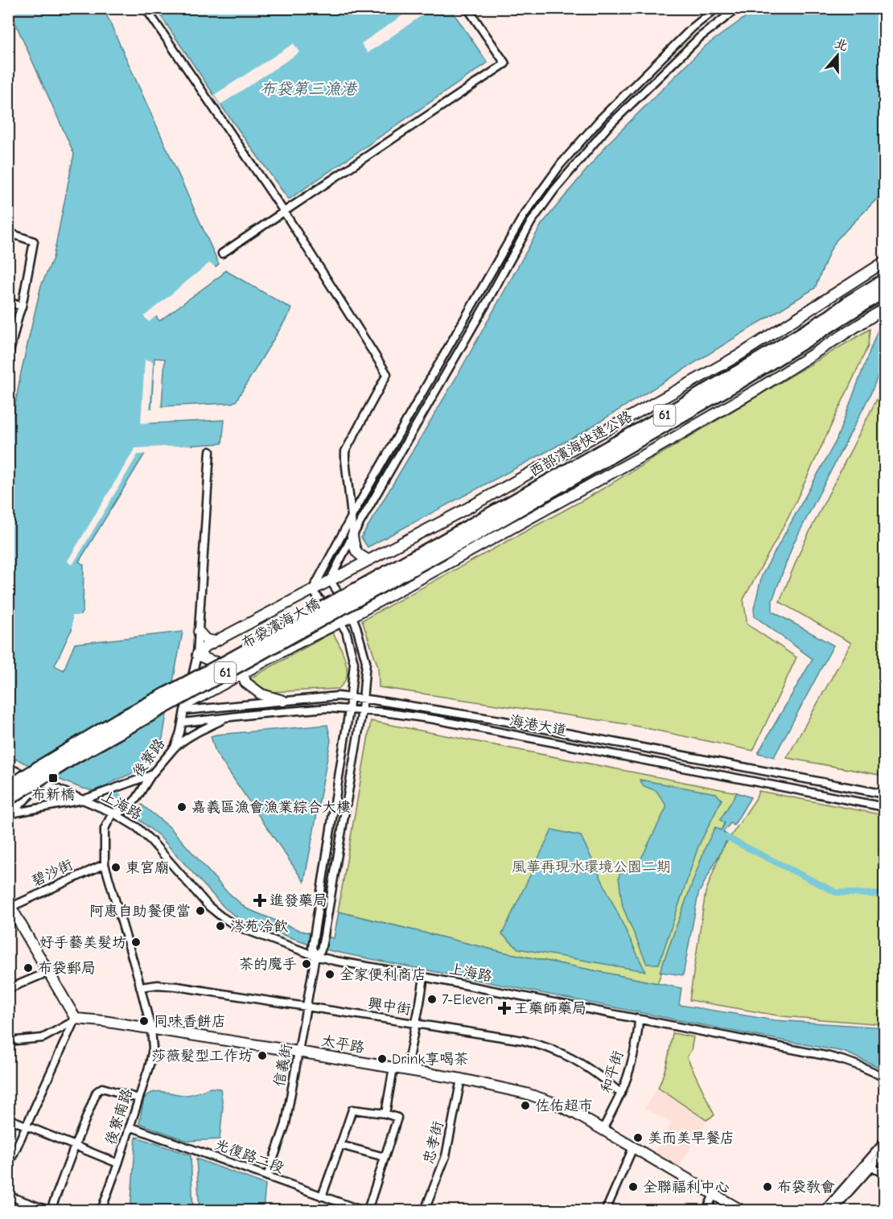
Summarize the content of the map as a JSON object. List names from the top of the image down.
{
  "streets": {
    "highway": ["61", "西部濱海快速公路", "布袋濱海大橋"],
    "street": [
      "海港大道",
      "後寮路",
      "上海路",
      "碧沙街",
      "興中街",
      "太平路",
      "信義街",
      "和平街",
      "後寮南路",
      "忠孝街",
      "光復路二段"
    ]
  },
  "crossings": [
    ["西部濱海快速公路", "布袋濱海大橋"],
    ["海港大道", "後寮路"],
    ["後寮路", "上海路"],
    ["上海路", "信義街"],
    ["上海路", "和平街"],
    ["碧沙街", "太平路"],
    ["興中街", "信義街"],
    ["興中街", "和平街"],
    ["太平路", "信義街"],
    ["太平路", "和平街"],
    ["太平路", "後寮南路"],
    ["太平路", "忠孝街"],
    ["信義街", "光復路二段"],
    ["後寮南路", "光復路二段"]
  ],
  "water": ["布袋第三漁港"],
  "parks": ["風華再現水環境公園二期"],
  "places": {
    "transit": ["布新橋"],
    "other": [
      "嘉義區漁會漁業綜合大樓",
      "東宮廟",
      "阿惠自助餐便當",
      "涔苑冷飲",
      "好手藝美髮坊",
      "茶的魔手",
      "布袋郵局",
      "全家便利商店",
      "7-Eleven",
      "同味香餅店",
      "莎薇髮型工作坊",
      "Drink享喝茶",
      "佐佑超市",
      "美而美早餐店",
      "全聯福利中心",
      "布袋教會"
    ],
    "health": ["進發藥局", "王藥師藥局"]
  },
  "north": "top"
}
